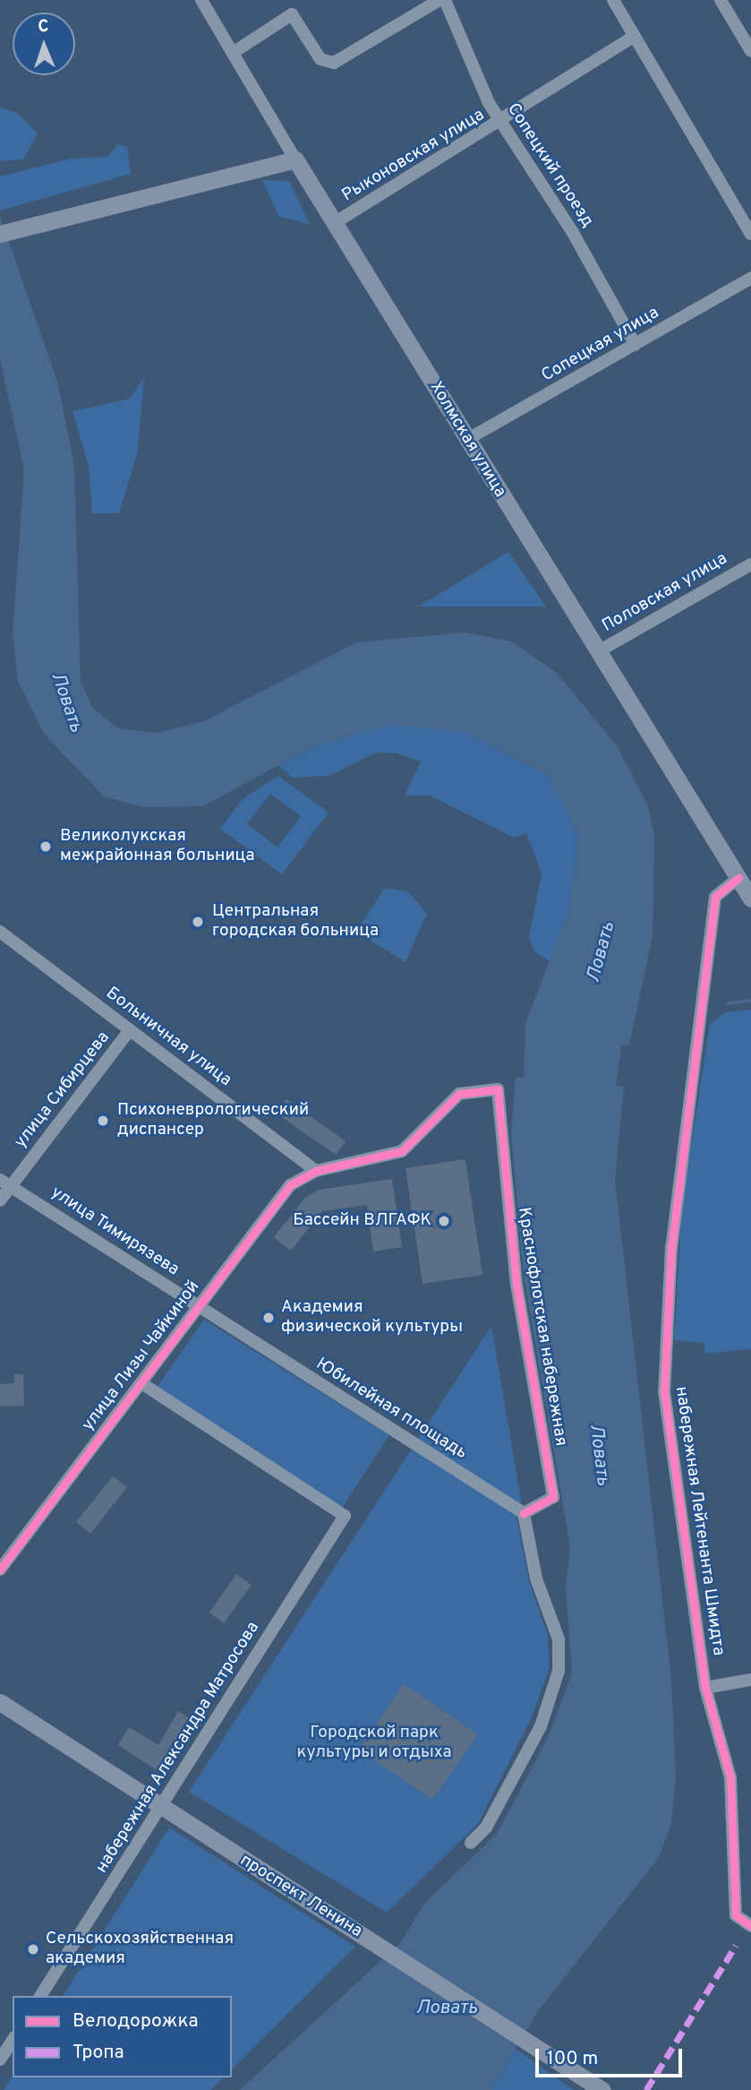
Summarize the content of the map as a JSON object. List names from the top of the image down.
{
  "streets": {
    "main road": ["Холмская улица", "проспект Ленина"],
    "street": [
      "Рыконовская улица",
      "Сопецкий проезд",
      "Сопецкая улица",
      "Половская улица",
      "Больничная улица",
      "улица Сибирцева",
      "улица Тимирязева",
      "Краснофлотская набережная",
      "улица Лизы Чайкиной",
      "Юбилейная площадь",
      "набережная Лейтенанта Шмидта",
      "набережная Александра Матросова"
    ]
  },
  "crossings": [
    ["Рыконовская улица", "Сопецкий проезд"],
    ["Рыконовская улица", "Холмская улица"],
    ["Сопецкий проезд", "Сопецкая улица"],
    ["Сопецкая улица", "Холмская улица"],
    ["Холмская улица", "Половская улица"],
    ["Холмская улица", "набережная Лейтенанта Шмидта"],
    ["Больничная улица", "улица Сибирцева"],
    ["Больничная улица", "улица Лизы Чайкиной"],
    ["улица Сибирцева", "улица Тимирязева"],
    ["улица Тимирязева", "улица Лизы Чайкиной"],
    ["улица Тимирязева", "Юбилейная площадь"],
    ["Краснофлотская набережная", "улица Лизы Чайкиной"],
    ["Краснофлотская набережная", "Юбилейная площадь"],
    ["улица Лизы Чайкиной", "набережная Александра Матросова"],
    ["набережная Александра Матросова", "проспект Ленина"]
  ],
  "water": ["Ловать"],
  "parks": ["Городской парк культуры и отдыха"],
  "places": [
    "Великолукская межрайонная больница",
    "Центральная городская больница",
    "Психоневрологический диспансер",
    "Бассейн ВЛГАФК",
    "Aкадемия физической культуры",
    "Сельскохозяйственная академия"
  ],
  "legend": ["Велодорожка", "Тропа"],
  "scale_bar": "100 m",
  "north": "top"
}
